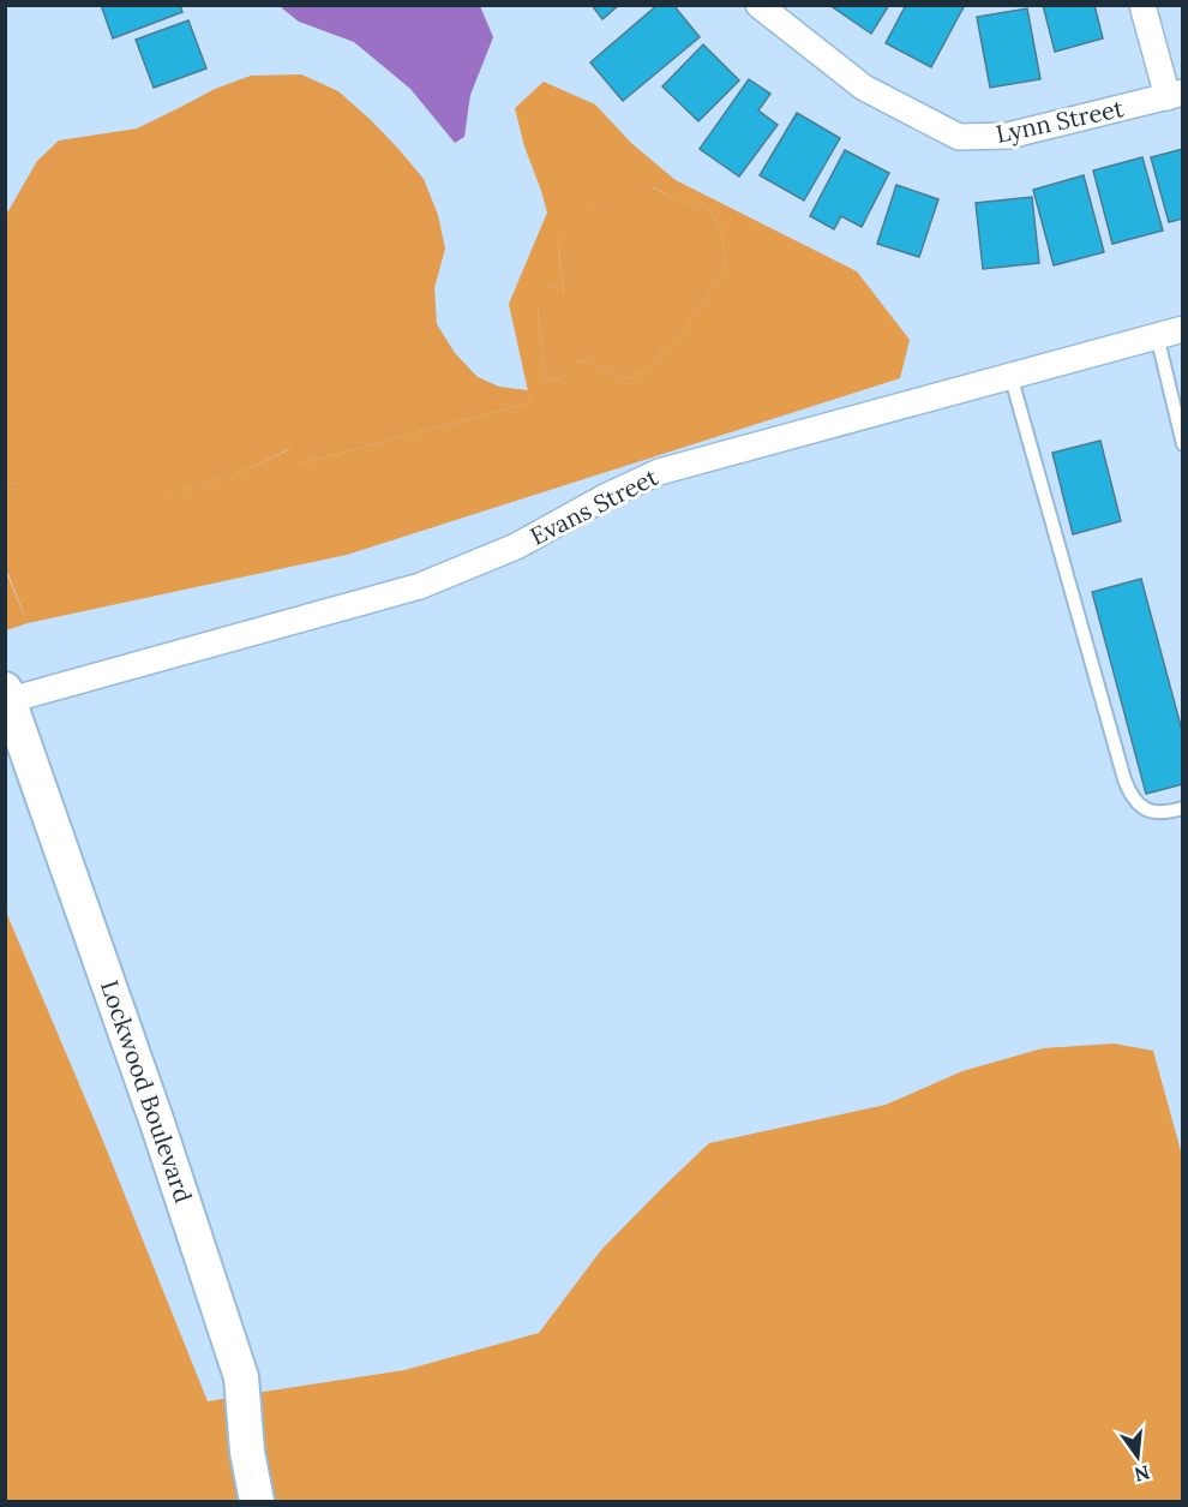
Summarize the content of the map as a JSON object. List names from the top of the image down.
{
  "streets": {
    "street": ["Lynn Street", "Evans Street", "Lockwood Boulevard"]
  },
  "crossings": [
    ["Evans Street", "Lockwood Boulevard"]
  ],
  "north": "bottom"
}
